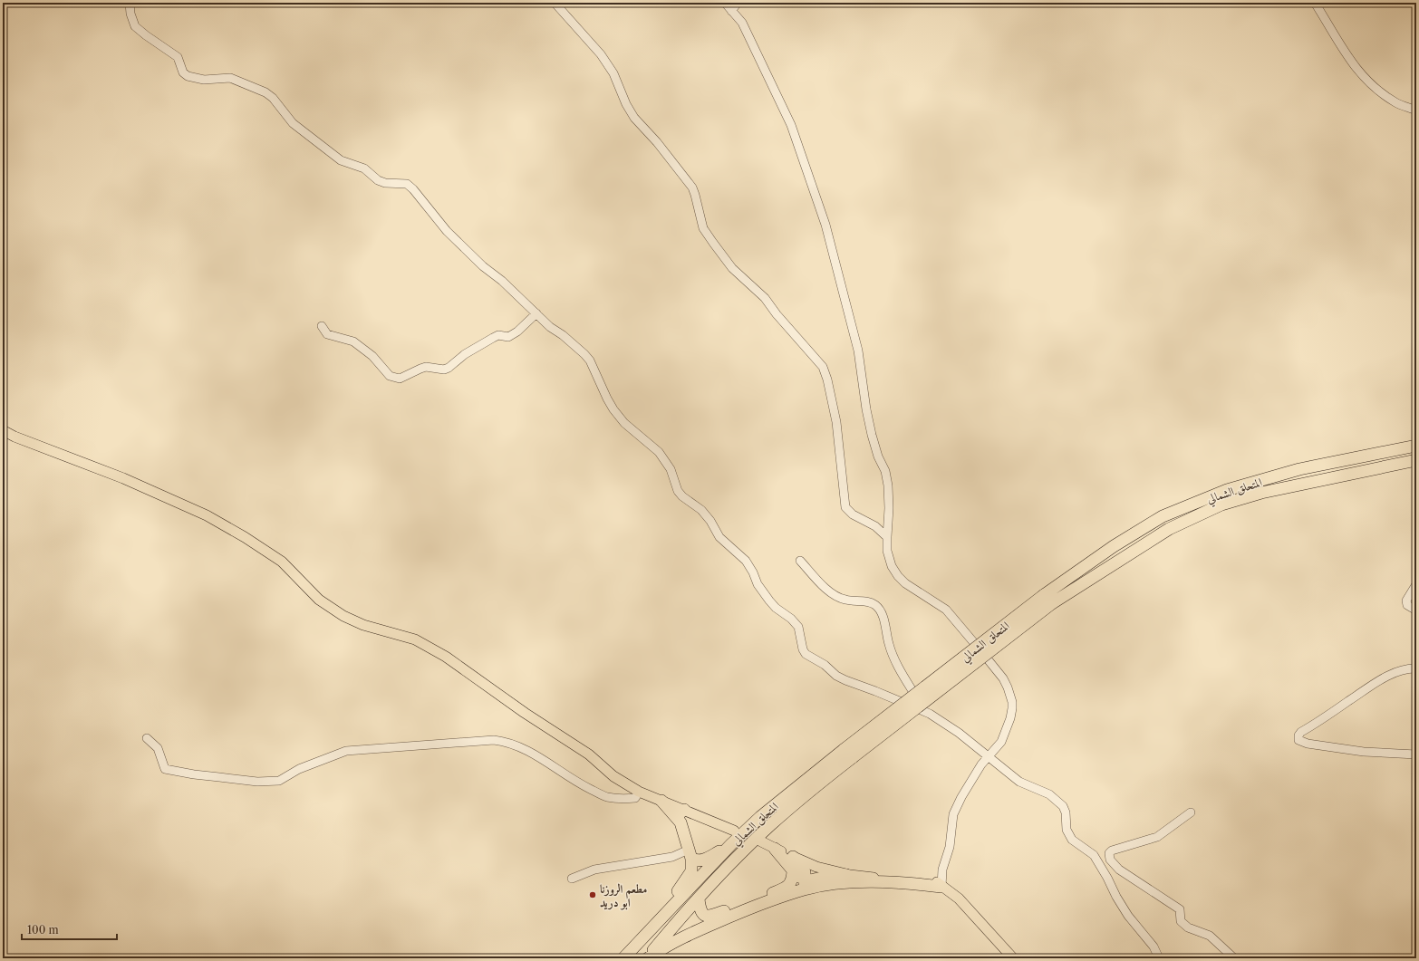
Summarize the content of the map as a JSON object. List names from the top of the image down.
{
  "streets": {
    "highway": ["المتحلق الشمالي"]
  },
  "places": ["مطعم الروزنا ابو دريد"],
  "scale_bar": "100 m"
}
